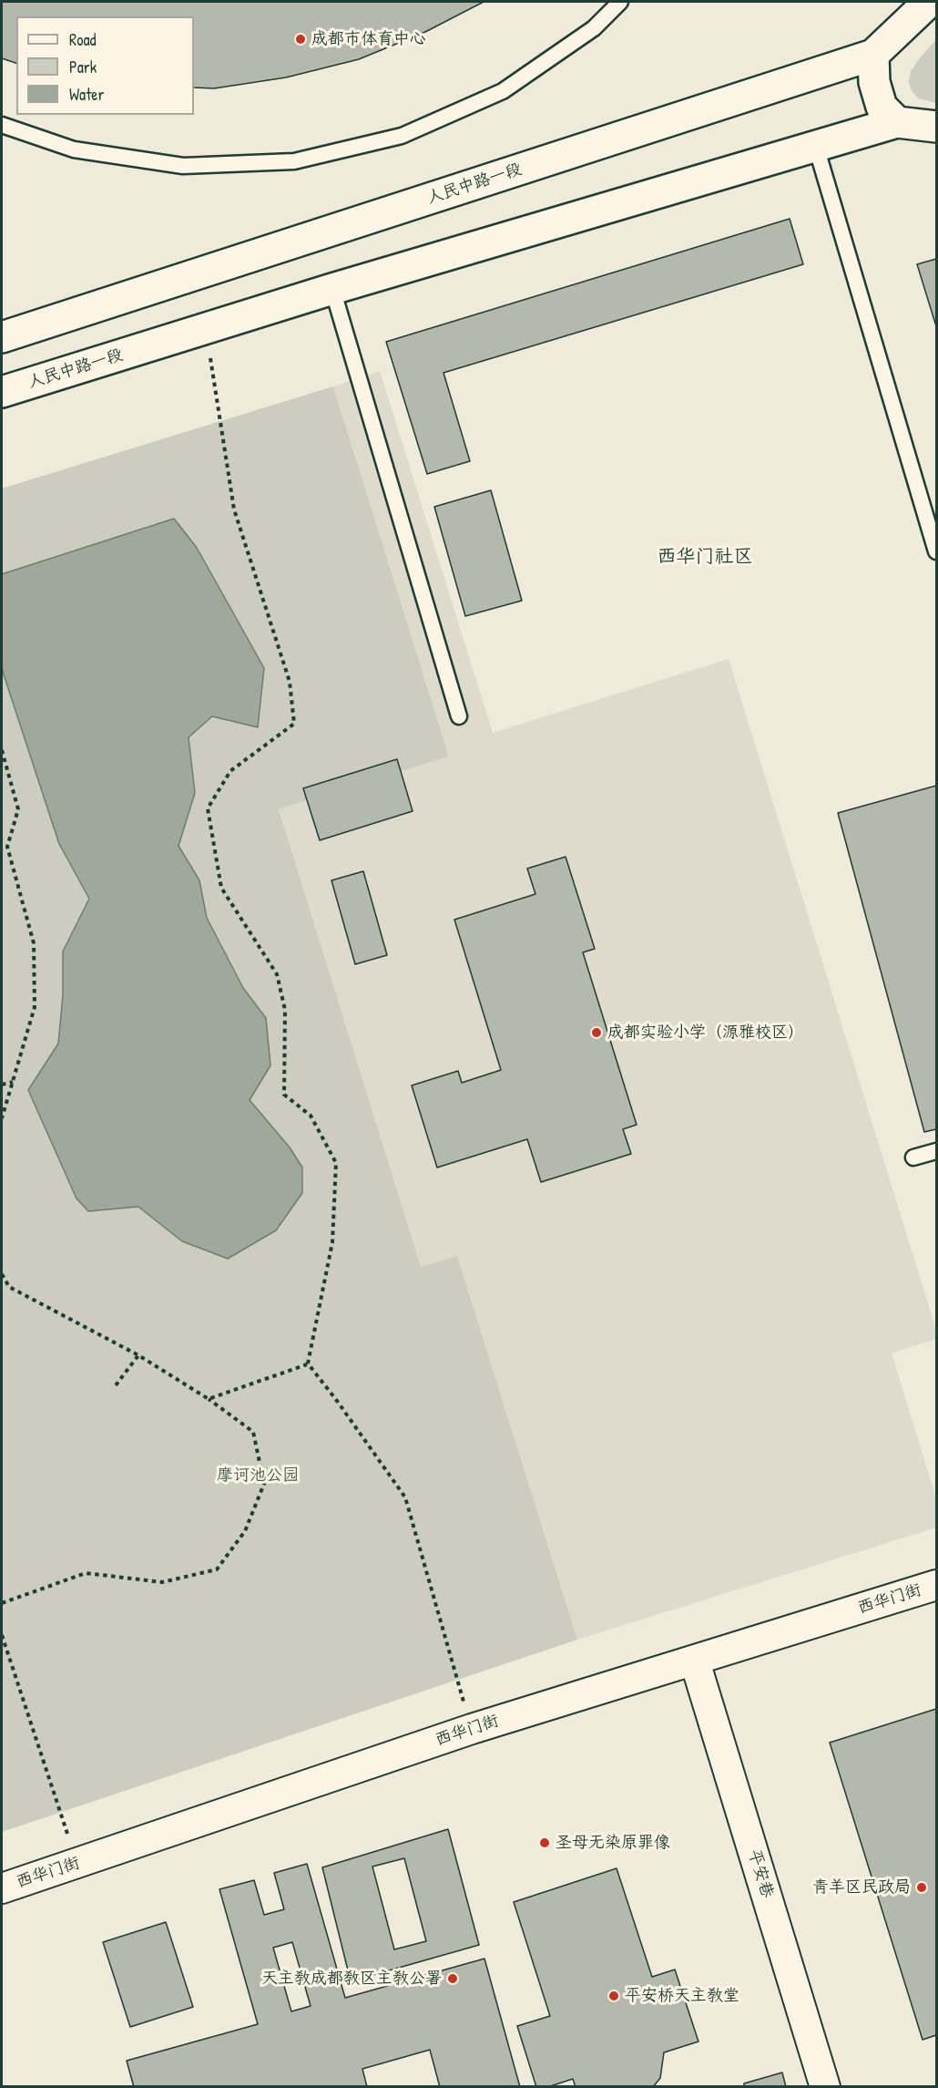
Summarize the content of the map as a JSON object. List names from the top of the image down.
{
  "streets": {
    "main road": ["人民中路一段"],
    "street": ["西华门街", "平安巷"]
  },
  "crossings": [
    ["西华门街", "平安巷"]
  ],
  "districts": ["西华门社区"],
  "parks": ["摩诃池公园"],
  "places": [
    "成都市体育中心",
    "成都实验小学（源雅校区）",
    "圣母无染原罪像",
    "青羊区民政局",
    "天主教成都教区主教公署",
    "平安桥天主教堂"
  ],
  "legend": ["Road", "Park", "Water"]
}
